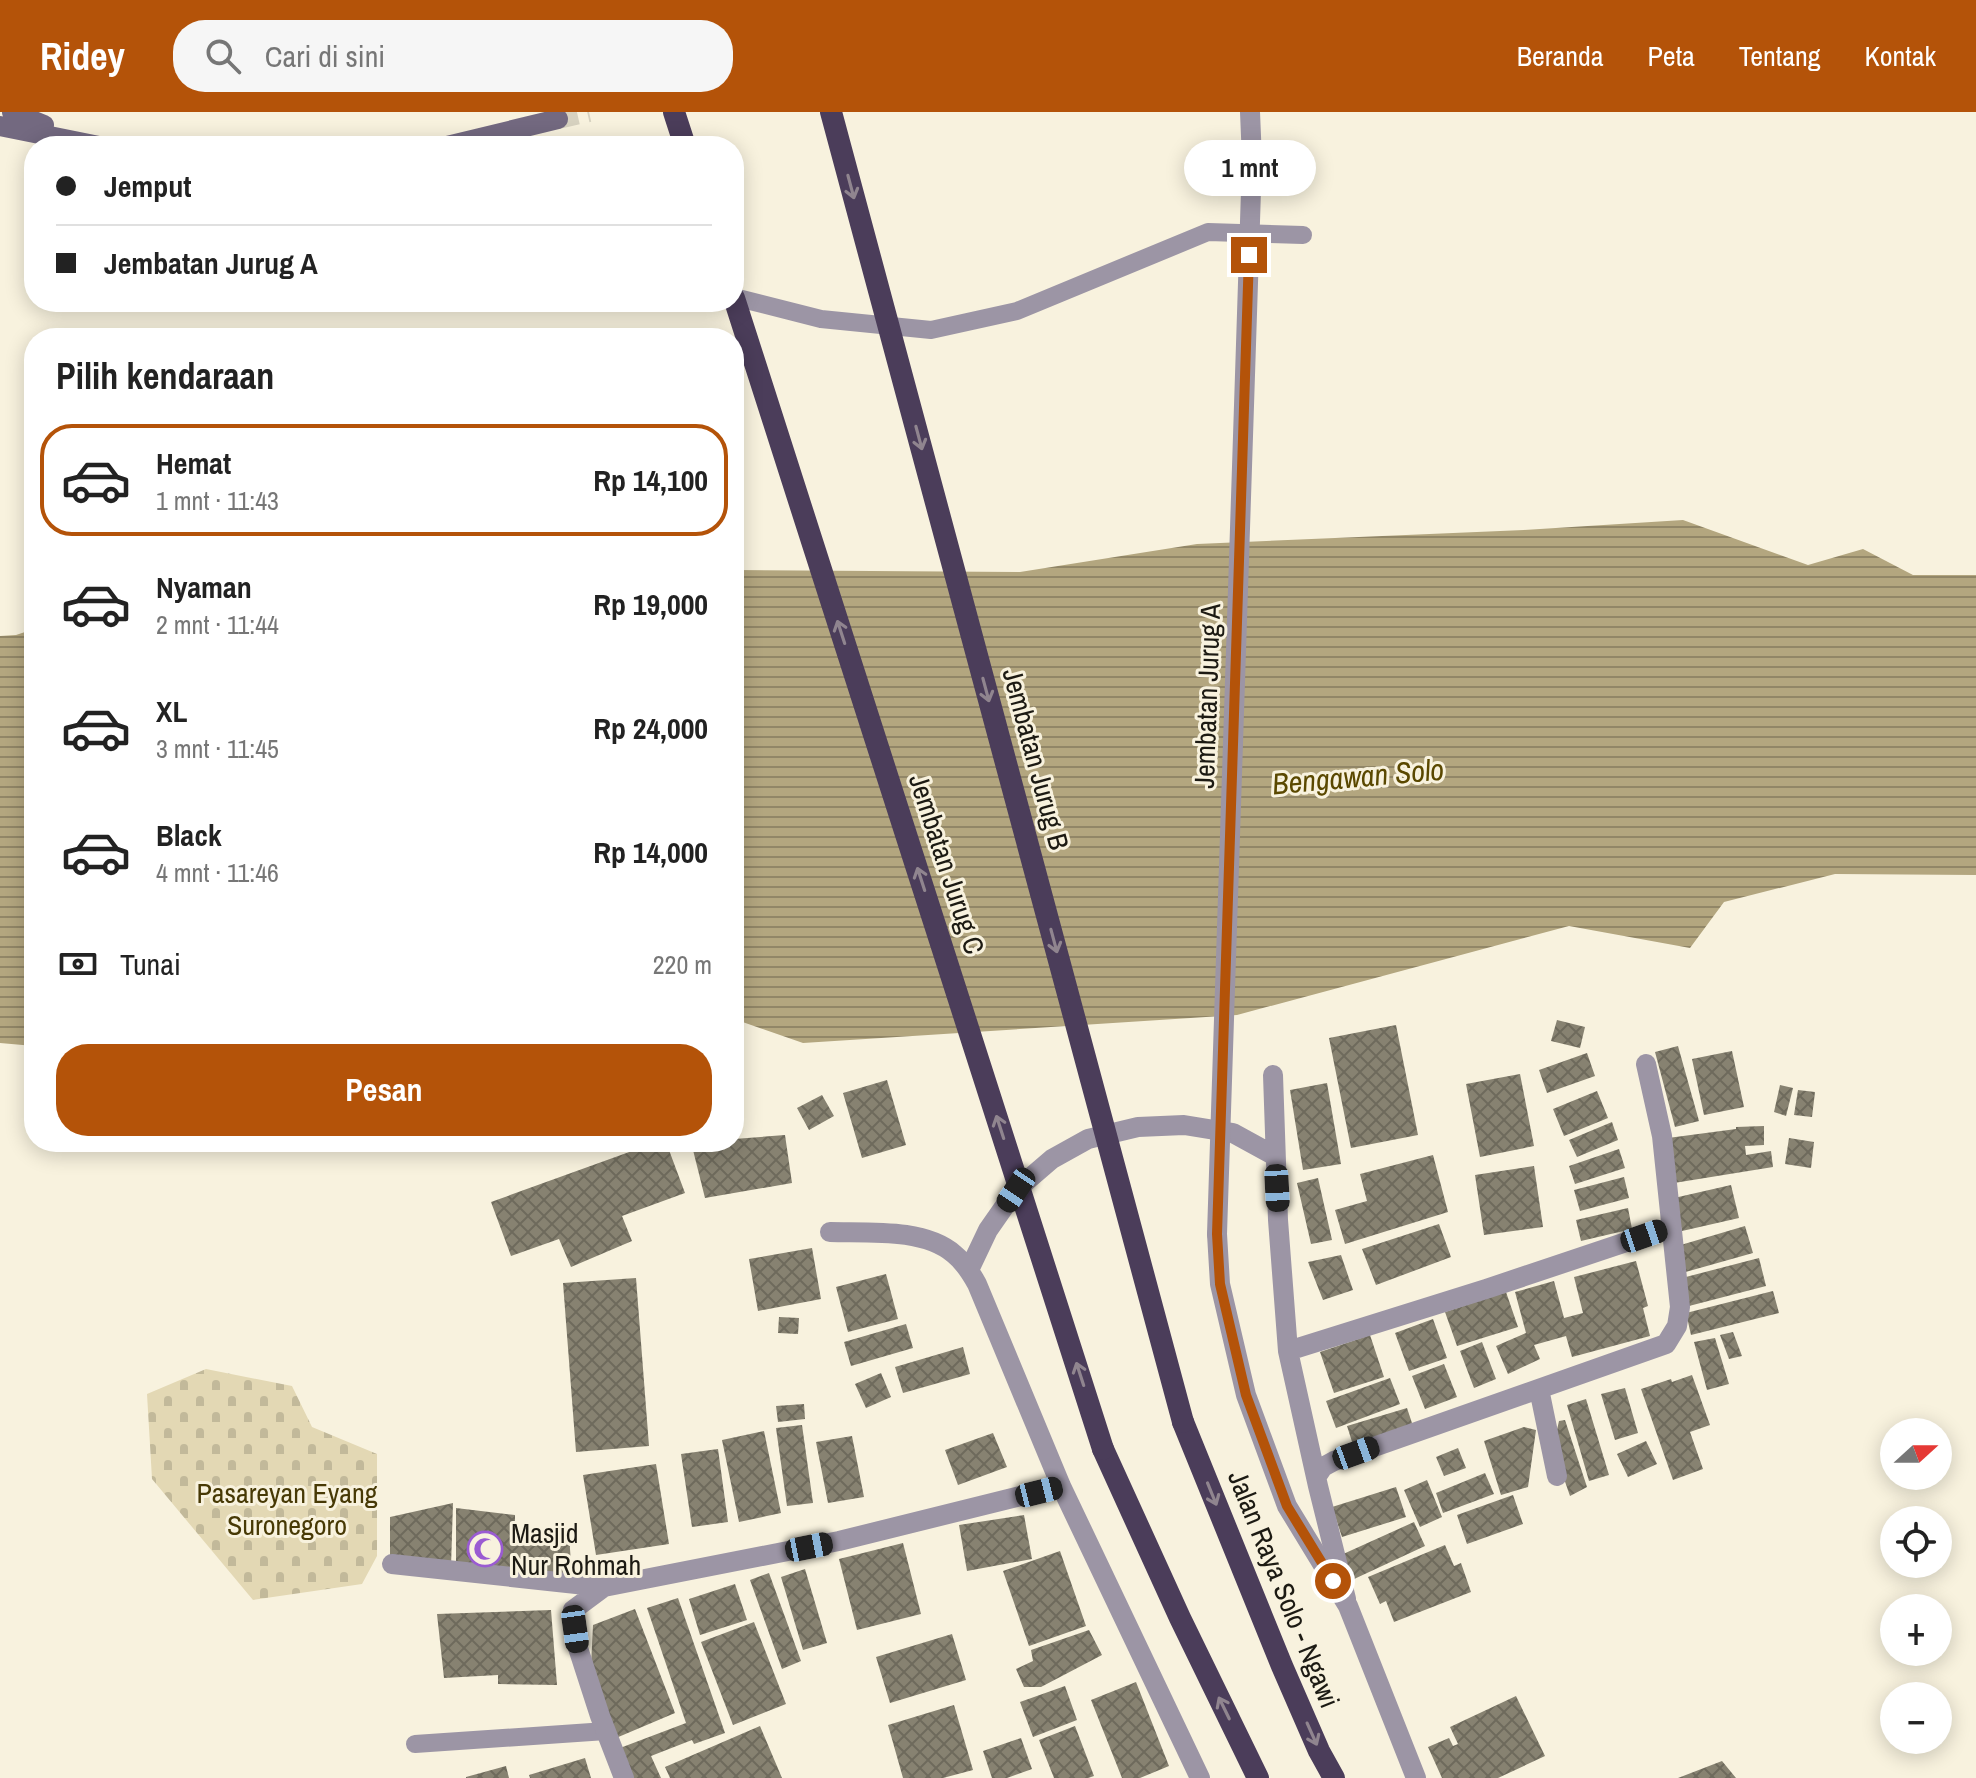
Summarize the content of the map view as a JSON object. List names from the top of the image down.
{
  "streets": {
    "highway": ["Jembatan Jurug B", "Jembatan Jurug C", "Jalan Raya Solo - Ngawi"],
    "street": ["Jembatan Jurug A"]
  },
  "crossings": [
    ["Jembatan Jurug B", "Jalan Raya Solo - Ngawi"]
  ],
  "one_way": ["Jembatan Jurug B", "Jembatan Jurug C", "Jalan Raya Solo - Ngawi"],
  "water": ["Bengawan Solo"],
  "parks": ["Pasareyan Eyang Suronegoro"],
  "places": {
    "mosque": ["Masjid Nur Rohmah"]
  },
  "north": "right",
  "page": {
    "header": "Ridey",
    "search": "Cari di sini",
    "nav": [
      "Beranda",
      "Peta",
      "Tentang",
      "Kontak"
    ],
    "banner": ["Jemput", "Jembatan Jurug A"],
    "bubble": "1 mnt",
    "heading": "Pilih kendaraan",
    "list": [
      {
        "name": "Hemat",
        "note": "1 mnt · 11:43",
        "value": "Rp 14,100"
      },
      {
        "name": "Nyaman",
        "note": "2 mnt · 11:44",
        "value": "Rp 19,000"
      },
      {
        "name": "XL",
        "note": "3 mnt · 11:45",
        "value": "Rp 24,000"
      },
      {
        "name": "Black",
        "note": "4 mnt · 11:46",
        "value": "Rp 14,000"
      }
    ],
    "pay": ["Tunai", "220 m"],
    "buttons": "Pesan",
    "map_buttons": ["+", "−"]
  }
}
